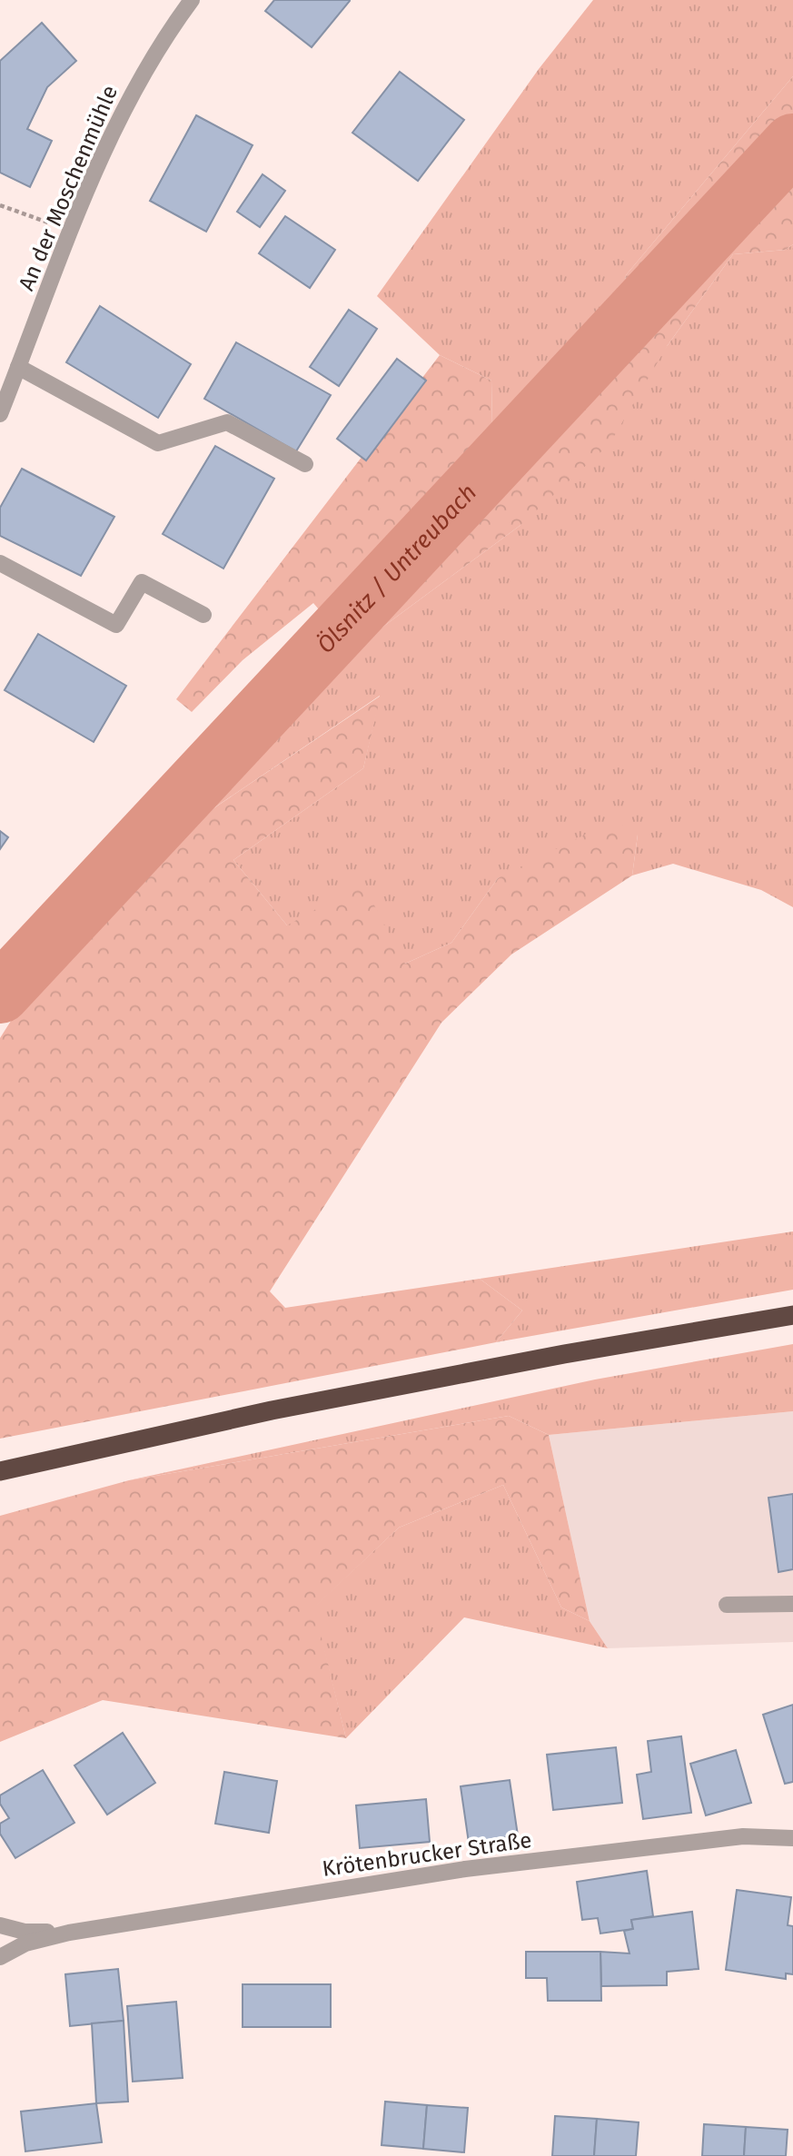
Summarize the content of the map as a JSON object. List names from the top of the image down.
{
  "streets": {
    "street": ["An der Moschenmühle", "Krötenbrucker Straße"]
  },
  "water": ["Ölsnitz / Untreubach"]
}
